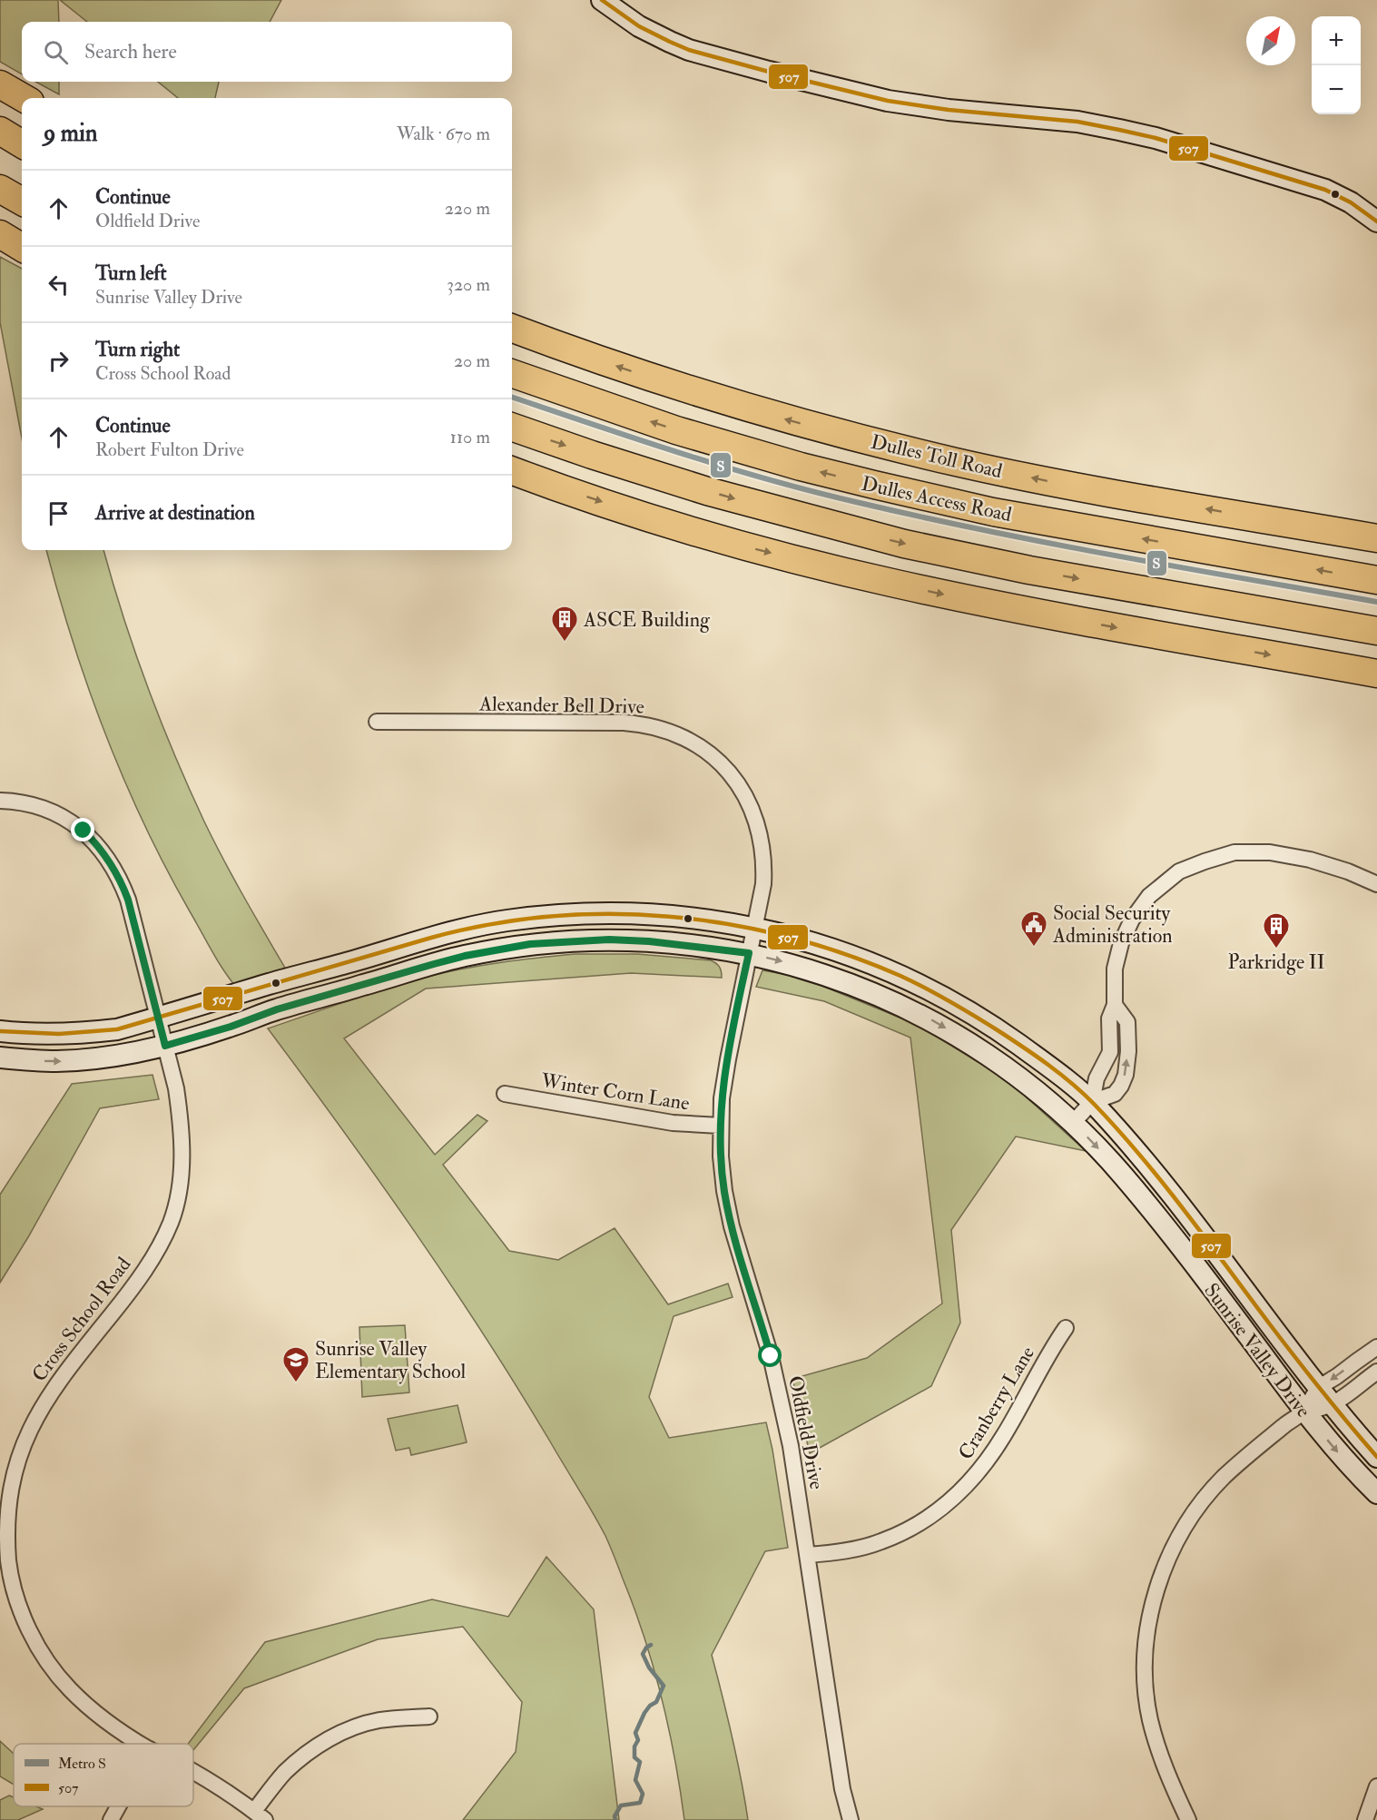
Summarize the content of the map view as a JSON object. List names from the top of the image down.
{
  "streets": {
    "highway": ["Dulles Toll Road", "Dulles Access Road"],
    "main road": ["Sunrise Valley Drive"],
    "street": [
      "Alexander Bell Drive",
      "Winter Corn Lane",
      "Cross School Road",
      "Cranberry Lane",
      "Oldfield Drive"
    ]
  },
  "crossings": [
    ["Alexander Bell Drive", "Sunrise Valley Drive"],
    ["Alexander Bell Drive", "Oldfield Drive"],
    ["Winter Corn Lane", "Oldfield Drive"],
    ["Cross School Road", "Sunrise Valley Drive"],
    ["Sunrise Valley Drive", "Oldfield Drive"],
    ["Cranberry Lane", "Oldfield Drive"]
  ],
  "places": {
    "building": ["ASCE Building", "Parkridge II"],
    "public building": ["Social Security Administration"],
    "school or university": ["Sunrise Valley Elementary School"]
  },
  "lines": ["transit line 507", "metro line S"],
  "legend": ["Metro S", "507"],
  "north": "top right",
  "page": {
    "map_buttons": ["+", "−"],
    "search": "Search here",
    "heading": ["9 min", "Walk · 670 m"],
    "list": [
      ["Continue", "Oldfield Drive", "220 m"],
      ["Turn left", "Sunrise Valley Drive", "320 m"],
      ["Turn right", "Cross School Road", "20 m"],
      ["Continue", "Robert Fulton Drive", "110 m"],
      "Arrive at destination"
    ]
  }
}
